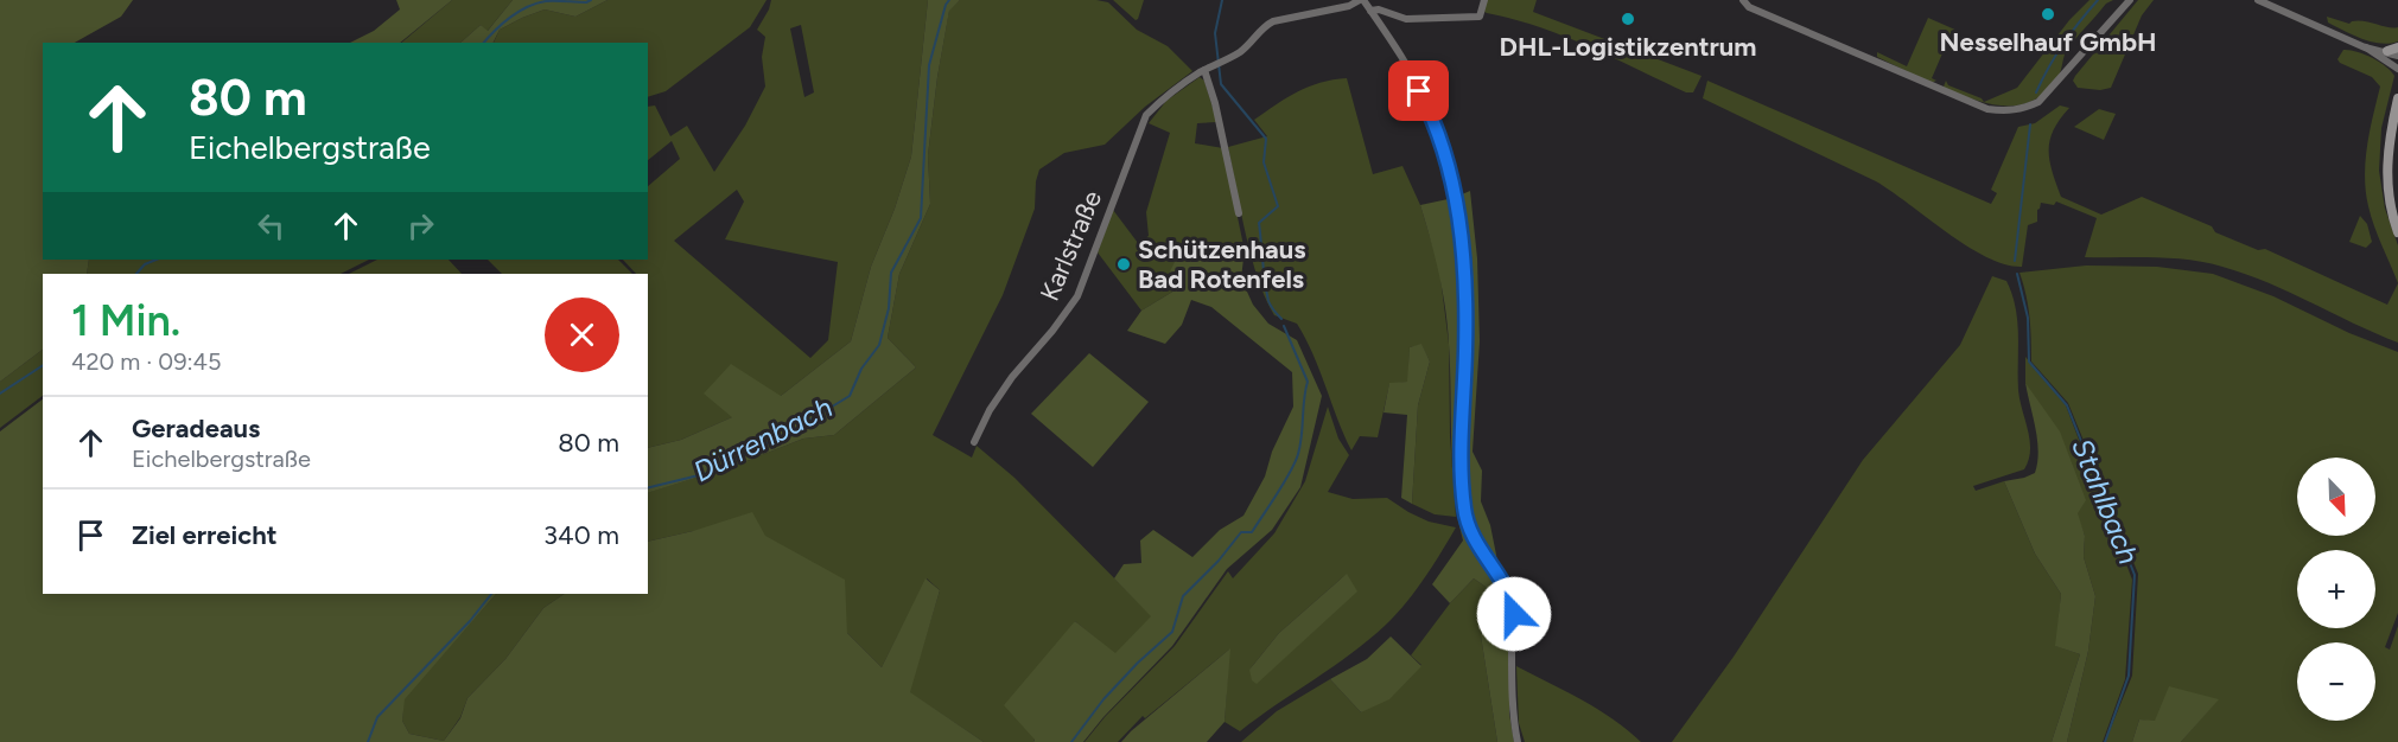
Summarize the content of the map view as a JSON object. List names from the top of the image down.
{
  "streets": {
    "street": ["Karlstraße"]
  },
  "water": ["Dürrenbach", "Stahlbach"],
  "places": ["Nesselhauf GmbH", "DHL-Logistikzentrum", "Schützenhaus Bad Rotenfels"],
  "north": "bottom right",
  "page": {
    "turn": ["80 m", "Eichelbergstraße"],
    "heading": ["1 Min.", "420 m · 09:45"],
    "list": [
      {
        "name": "Geradeaus",
        "note": "Eichelbergstraße",
        "value": "80 m"
      },
      {
        "name": "Ziel erreicht",
        "value": "340 m"
      }
    ],
    "map_buttons": ["+", "−"]
  }
}
